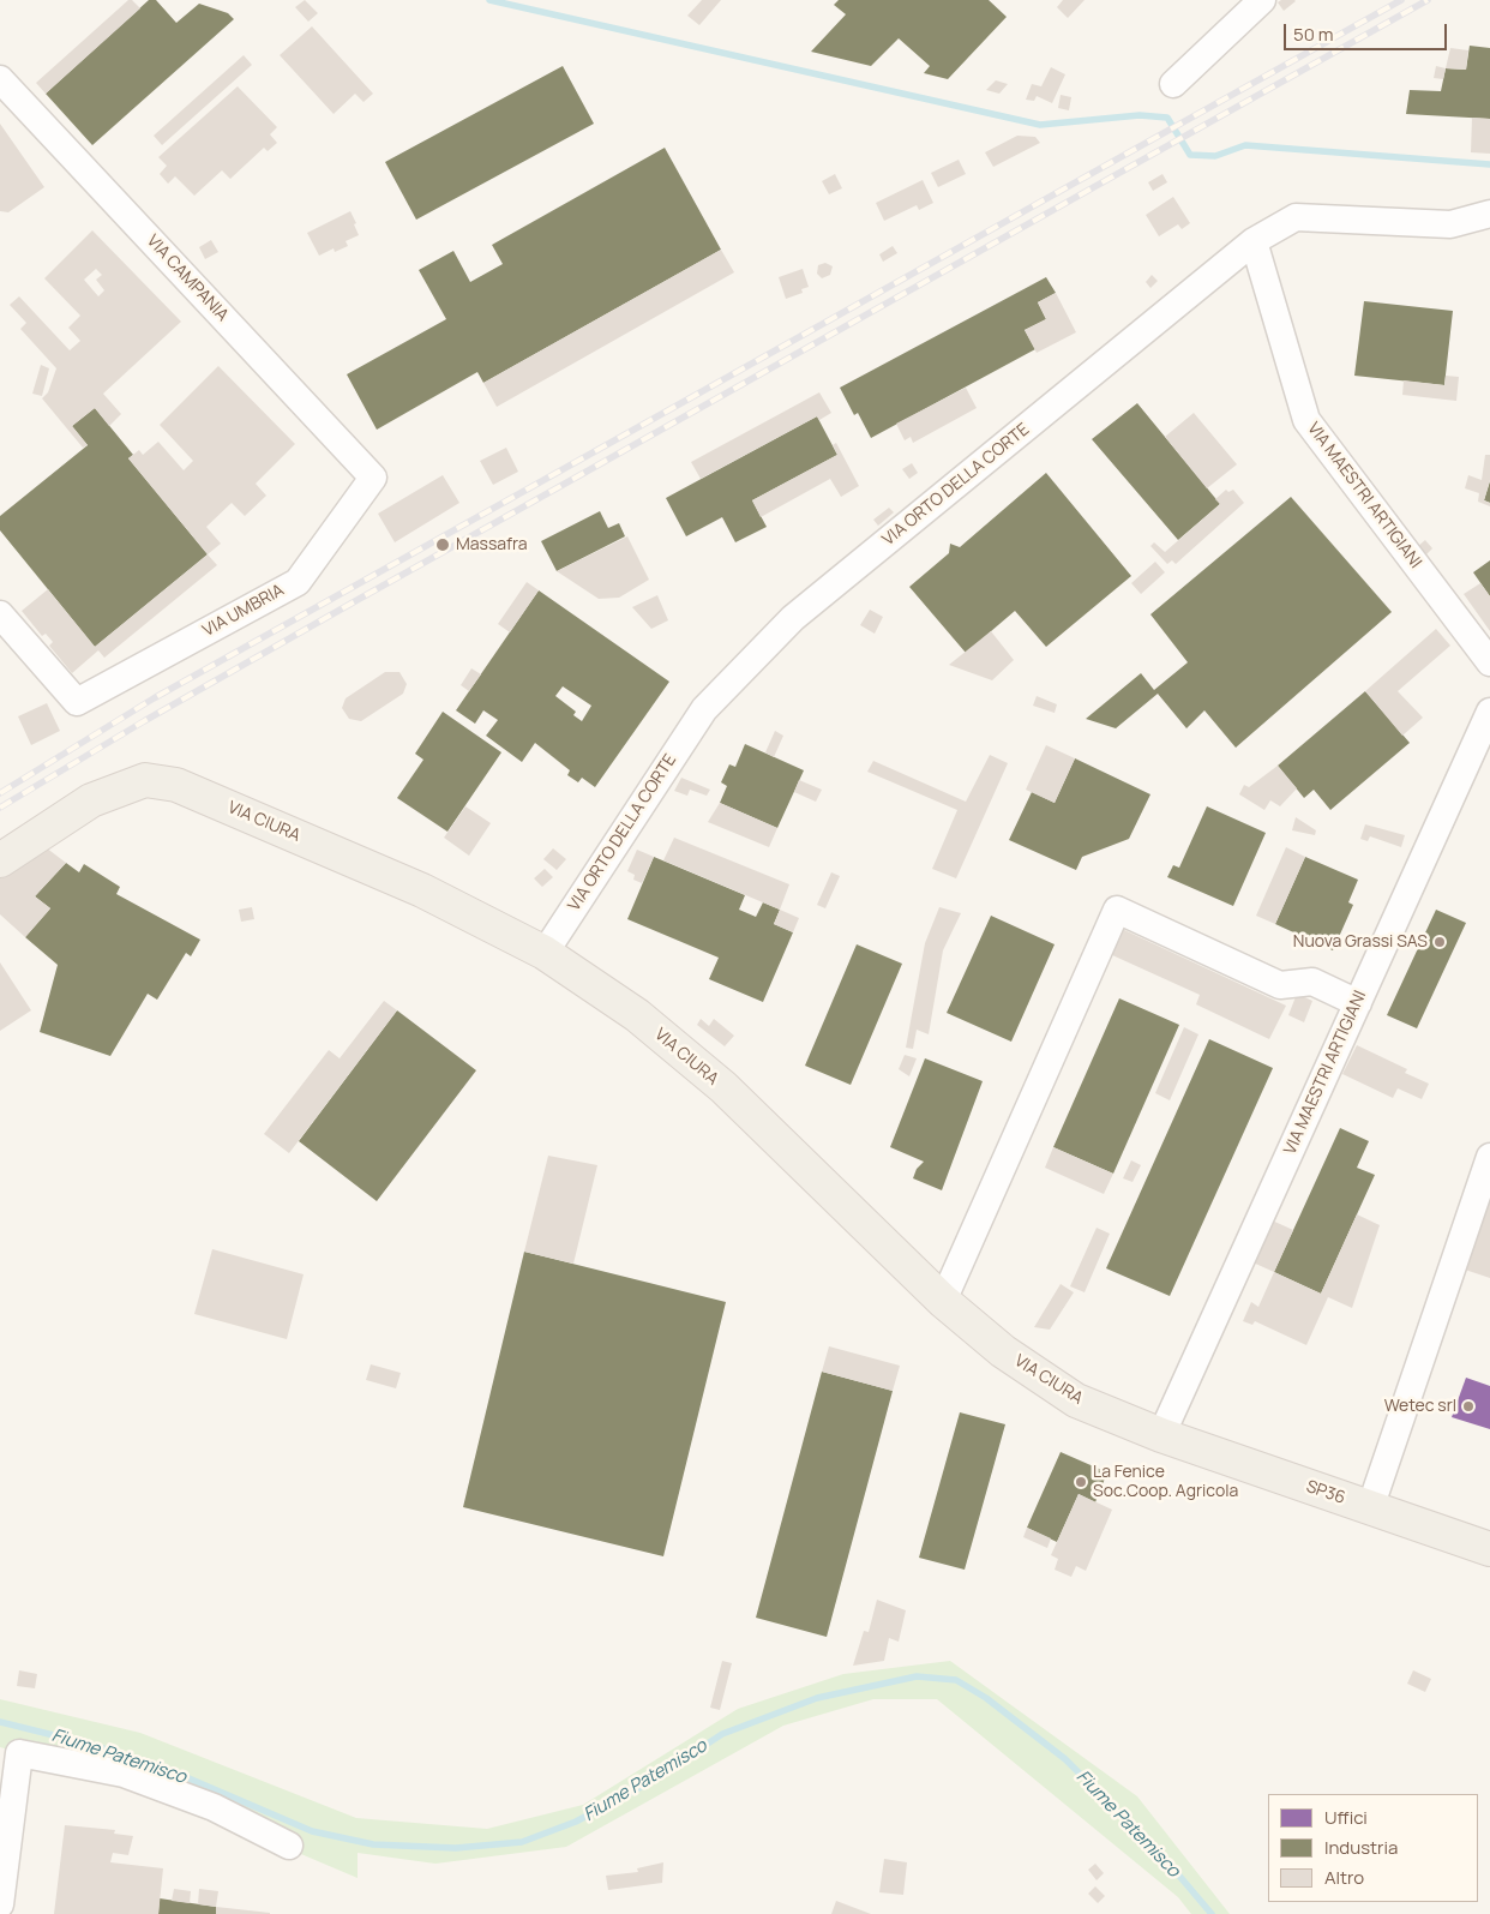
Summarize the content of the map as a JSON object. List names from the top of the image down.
{
  "streets": {
    "main road": ["VIA CIURA", "SP36"],
    "street": [
      "VIA CAMPANIA",
      "VIA ORTO DELLA CORTE",
      "VIA MAESTRI ARTIGIANI",
      "VIA UMBRIA"
    ]
  },
  "crossings": [
    ["VIA CAMPANIA", "VIA UMBRIA"],
    ["VIA ORTO DELLA CORTE", "VIA MAESTRI ARTIGIANI"],
    ["VIA ORTO DELLA CORTE", "VIA CIURA"],
    ["VIA MAESTRI ARTIGIANI", "VIA CIURA"],
    ["VIA MAESTRI ARTIGIANI", "SP36"],
    ["VIA CIURA", "SP36"]
  ],
  "water": ["Fiume Patemisco"],
  "places": [
    "Massafra",
    "Nuova Grassi SAS",
    "Wetec srl",
    "La Fenice Soc.Coop. Agricola"
  ],
  "legend": ["Uffici", "Industria", "Altro"],
  "scale_bar": "50 m"
}
